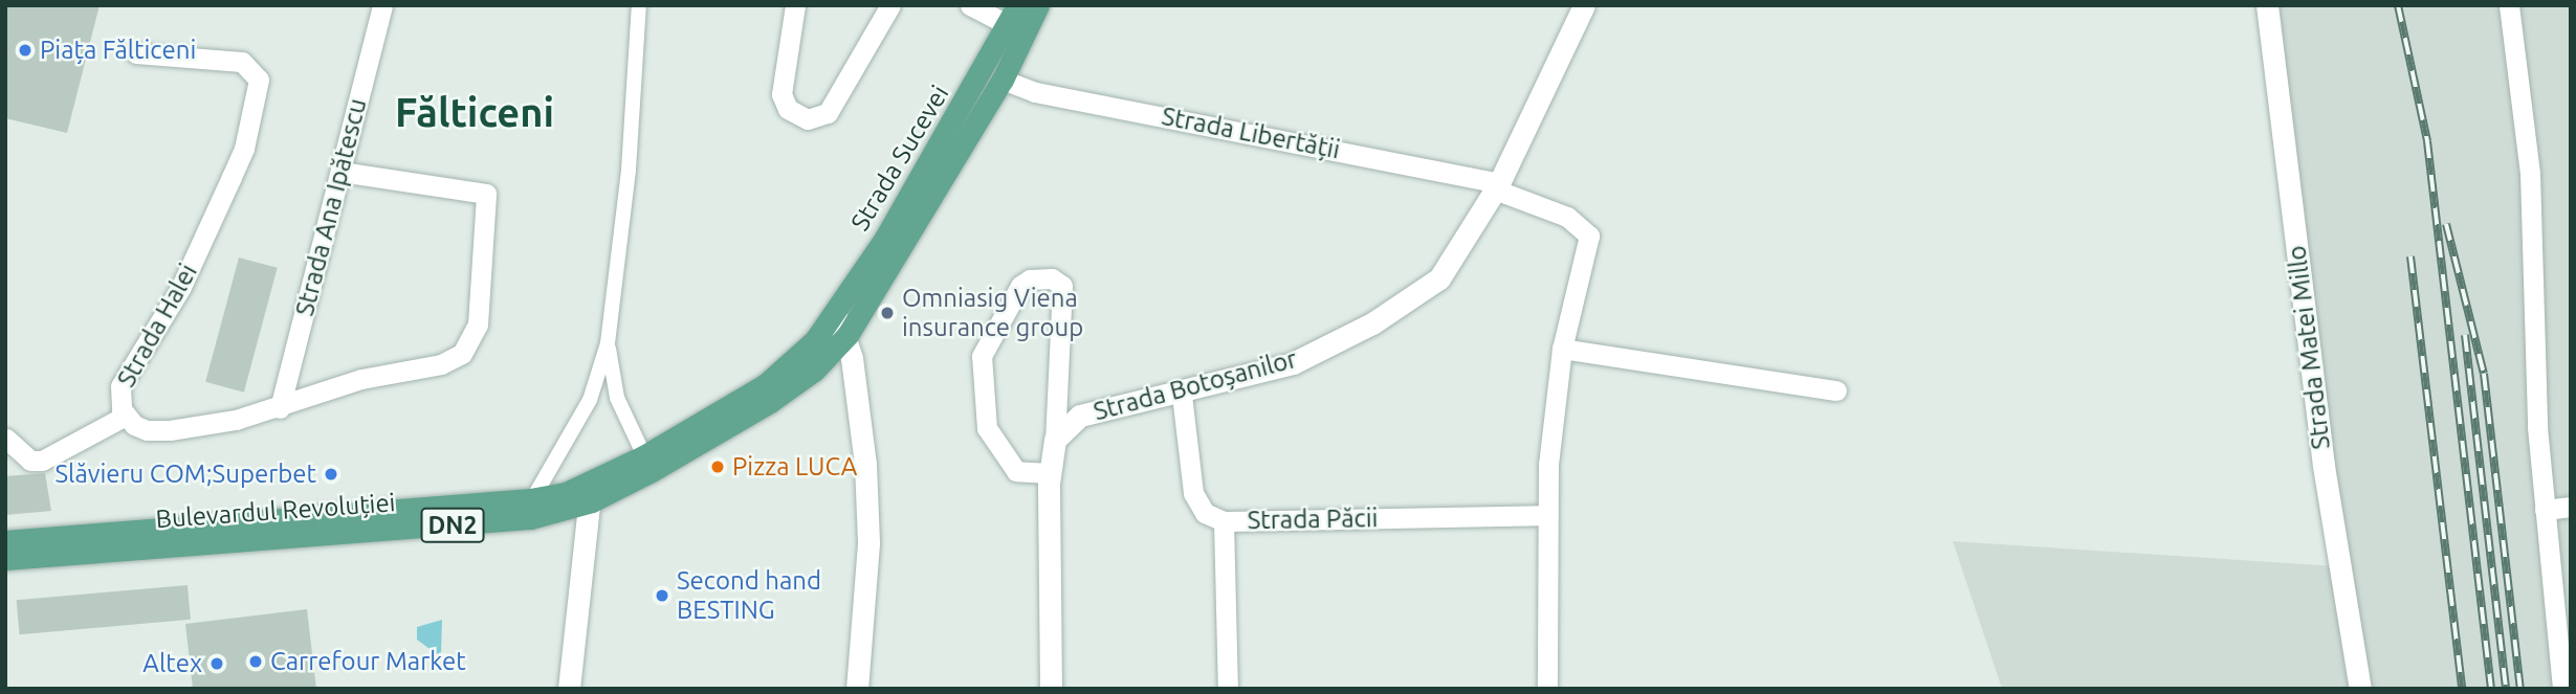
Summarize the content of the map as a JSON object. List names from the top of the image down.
{
  "streets": {
    "main road": ["Strada Sucevei", "Bulevardul Revoluției", "DN2"],
    "street": [
      "Strada Libertății",
      "Strada Ana Ipătescu",
      "Strada Halei",
      "Strada Matei Millo",
      "Strada Botoșanilor",
      "Strada Păcii"
    ]
  },
  "crossings": [
    ["Strada Libertății", "Strada Sucevei"],
    ["Strada Libertății", "Strada Botoșanilor"],
    ["Strada Sucevei", "Bulevardul Revoluției"],
    ["Strada Ana Ipătescu", "Strada Halei"],
    ["Strada Botoșanilor", "Strada Păcii"]
  ],
  "districts": ["Fălticeni"],
  "places": [
    "Piața Fălticeni",
    "Omniasig Viena insurance group",
    "Pizza LUCA",
    "Slăvieru COM;Superbet",
    "Second hand BESTING",
    "Carrefour Market",
    "Altex"
  ]
}
